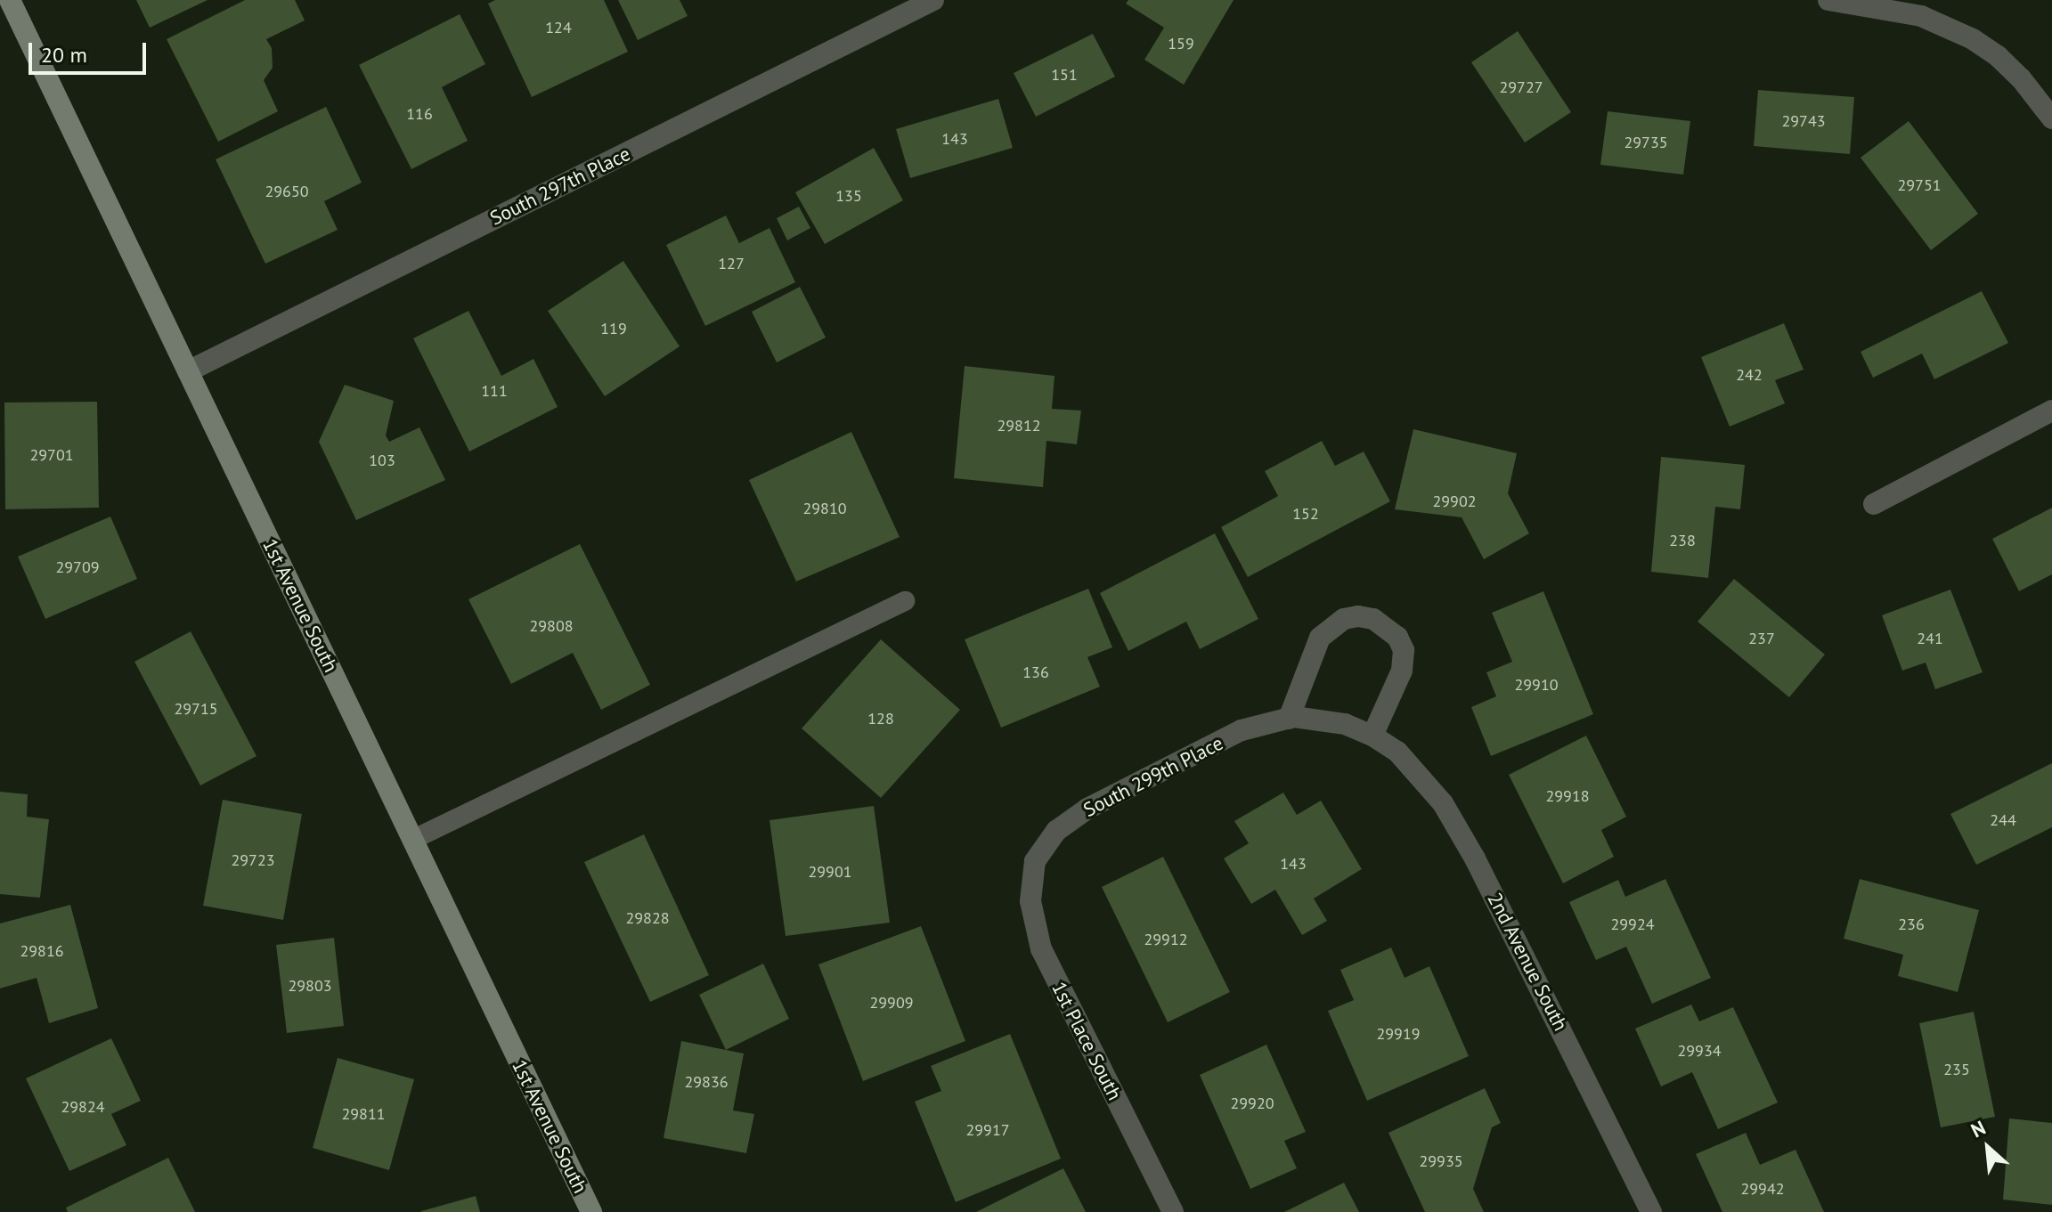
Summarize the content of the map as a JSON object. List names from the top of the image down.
{
  "streets": {
    "street": [
      "South 297th Place",
      "1st Avenue South",
      "South 299th Place",
      "2nd Avenue South",
      "1st Place South"
    ]
  },
  "crossings": [
    ["South 297th Place", "1st Avenue South"],
    ["South 299th Place", "2nd Avenue South"],
    ["South 299th Place", "1st Place South"]
  ],
  "house_numbers": [
    "124",
    "159",
    "151",
    "29727",
    "116",
    "29743",
    "143",
    "29735",
    "29751",
    "29650",
    "135",
    "127",
    "119",
    "242",
    "111",
    "29812",
    "29701",
    "103",
    "29902",
    "29810",
    "152",
    "238",
    "29709",
    "29808",
    "237",
    "241",
    "136",
    "29910",
    "29715",
    "128",
    "29918",
    "244",
    "29723",
    "143",
    "29901",
    "29828",
    "29924",
    "236",
    "29912",
    "29816",
    "29803",
    "29909",
    "29919",
    "29934",
    "235",
    "29836",
    "29920",
    "29824",
    "29811",
    "29917",
    "29935",
    "29942"
  ],
  "scale_bar": "20 m",
  "north": "top left"
}
